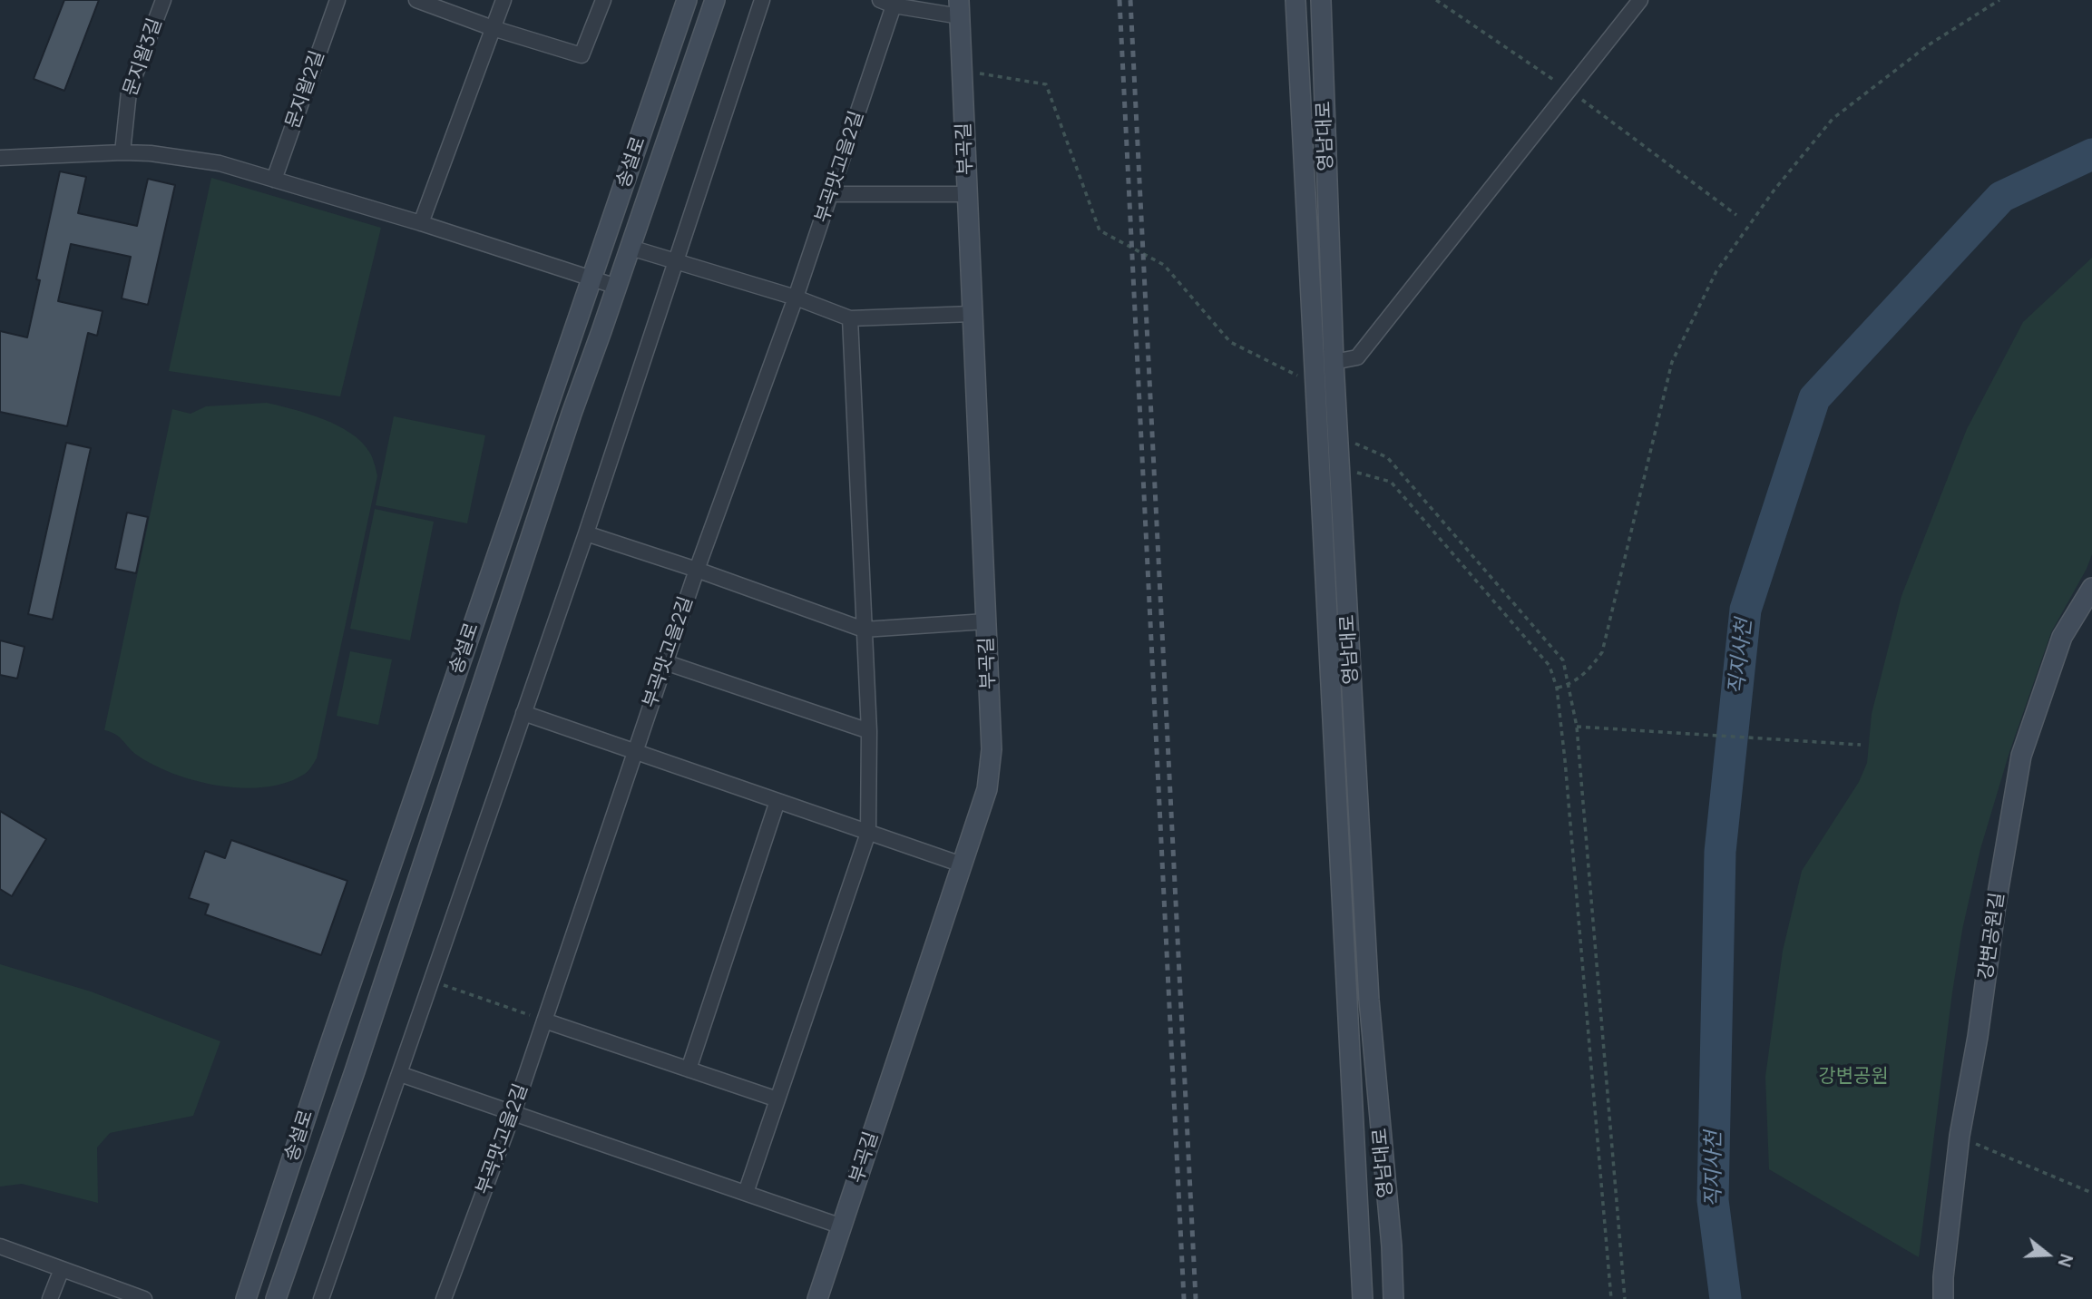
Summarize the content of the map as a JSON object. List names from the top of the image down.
{
  "streets": {
    "street": [
      "문지왈3길",
      "문지왈2길",
      "영남대로",
      "부곡길",
      "송설로",
      "부곡맛고을2길",
      "강변공원길"
    ]
  },
  "water": ["직지사천"],
  "parks": ["강변공원"],
  "north": "right"
}
